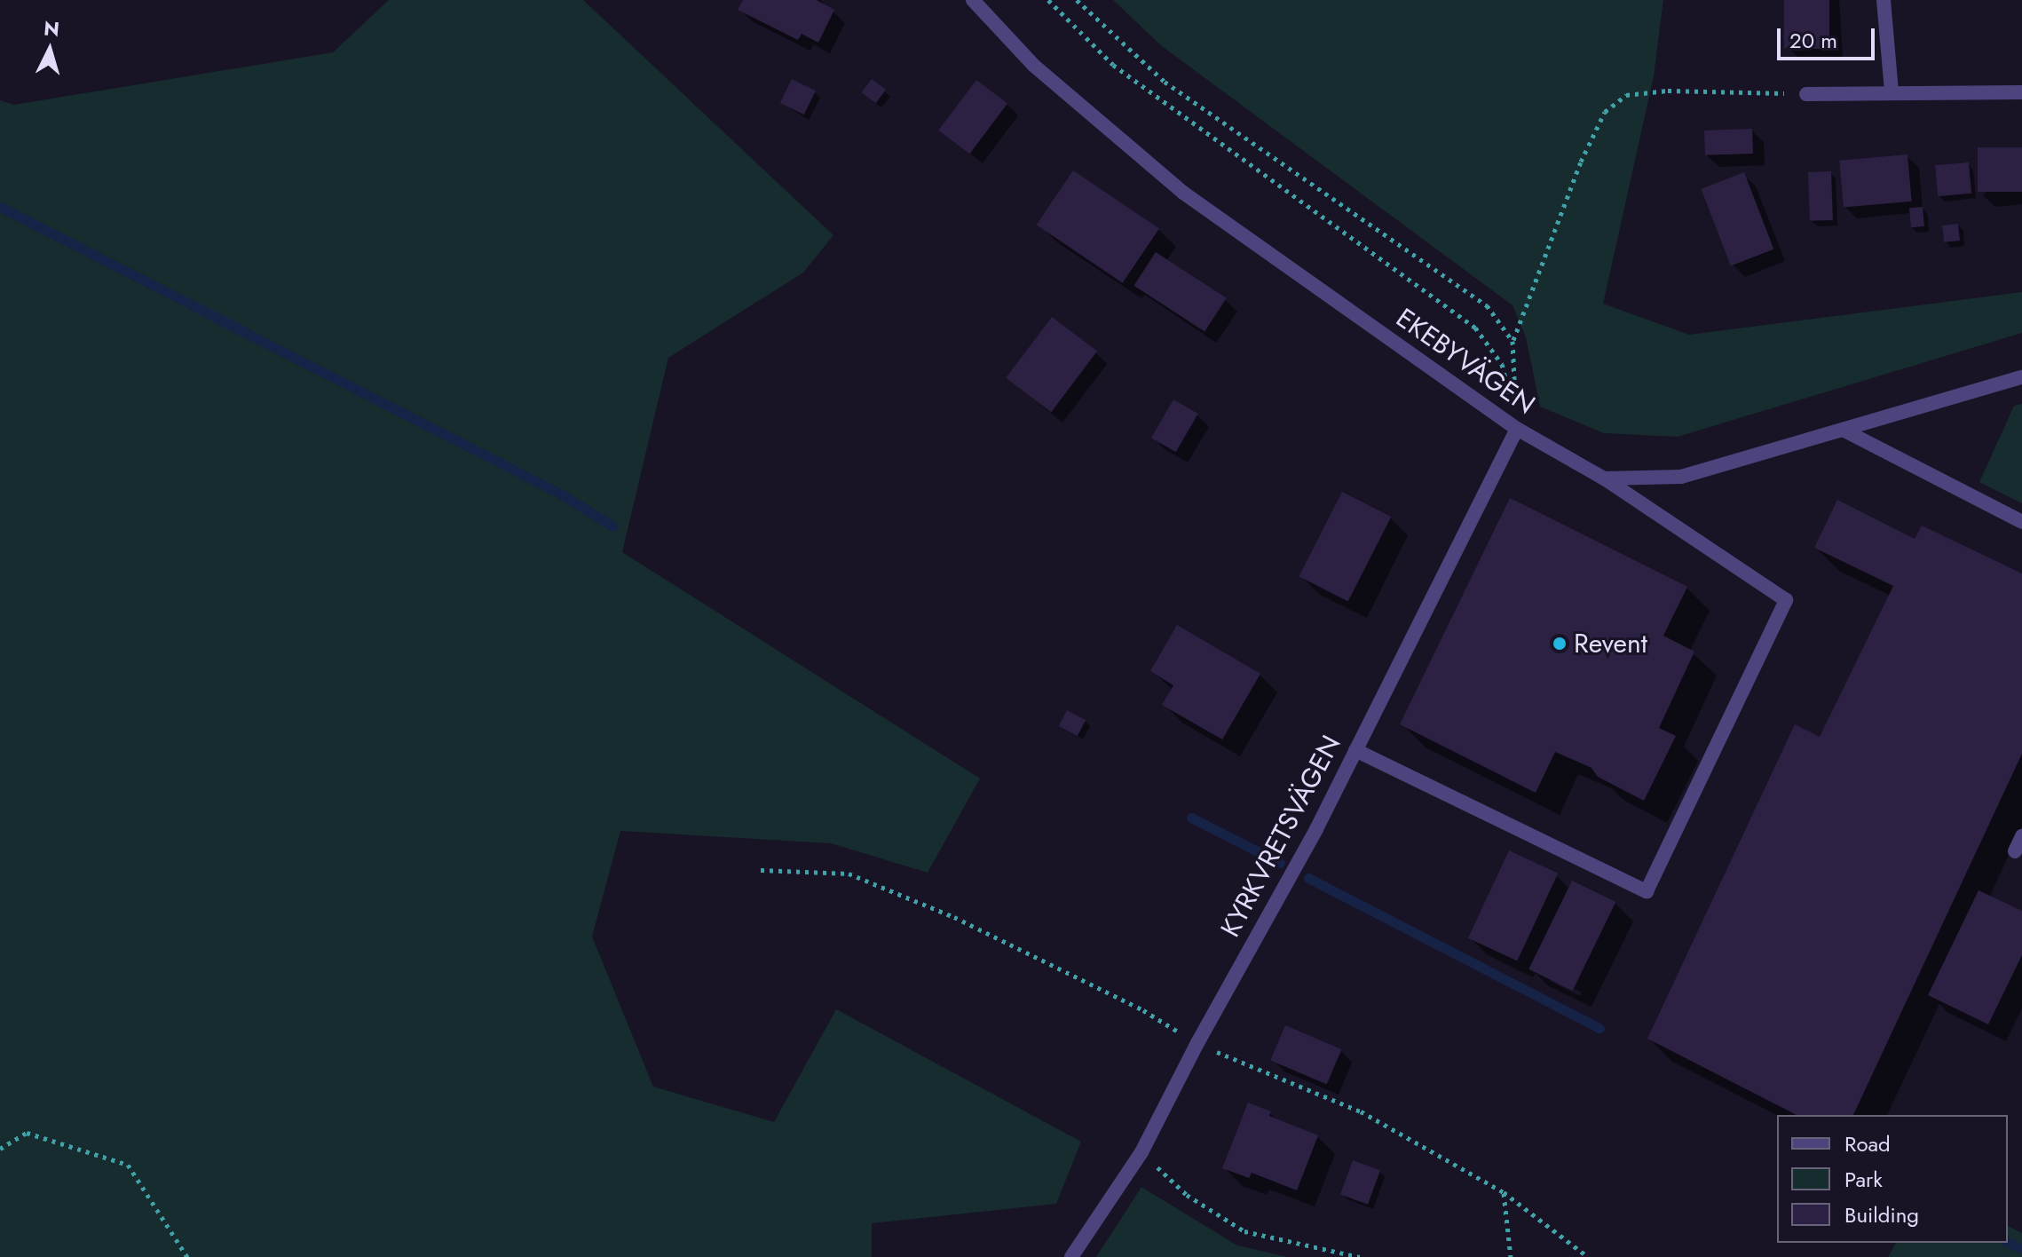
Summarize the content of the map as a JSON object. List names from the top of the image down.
{
  "streets": {
    "street": ["EKEBYVÄGEN", "KYRKVRETSVÄGEN"]
  },
  "crossings": [
    ["EKEBYVÄGEN", "KYRKVRETSVÄGEN"]
  ],
  "places": ["Revent"],
  "legend": ["Road", "Park", "Building"],
  "scale_bar": "20 m",
  "north": "top"
}
